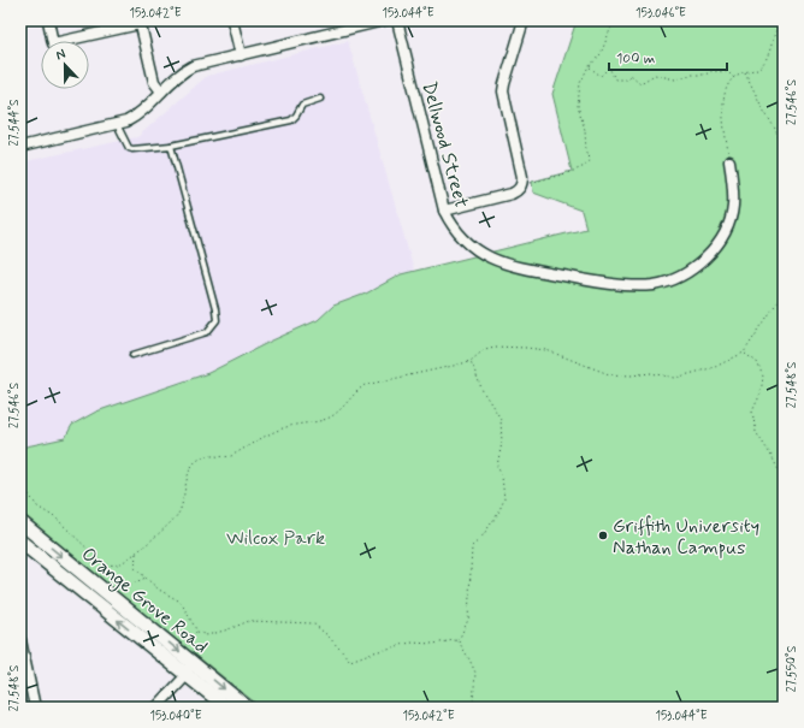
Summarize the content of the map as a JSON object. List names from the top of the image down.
{
  "streets": {
    "main road": ["Orange Grove Road"],
    "street": ["Dellwood Street"]
  },
  "parks": ["Wilcox Park"],
  "places": ["Griffith University Nathan Campus"],
  "scale_bar": "100 m",
  "north": "top",
  "coordinates": [
    "153.042°E",
    "153.044°E",
    "153.046°E",
    "27.546°S",
    "27.544°S",
    "27.548°S",
    "27.550°S",
    "153.040°E"
  ]
}
